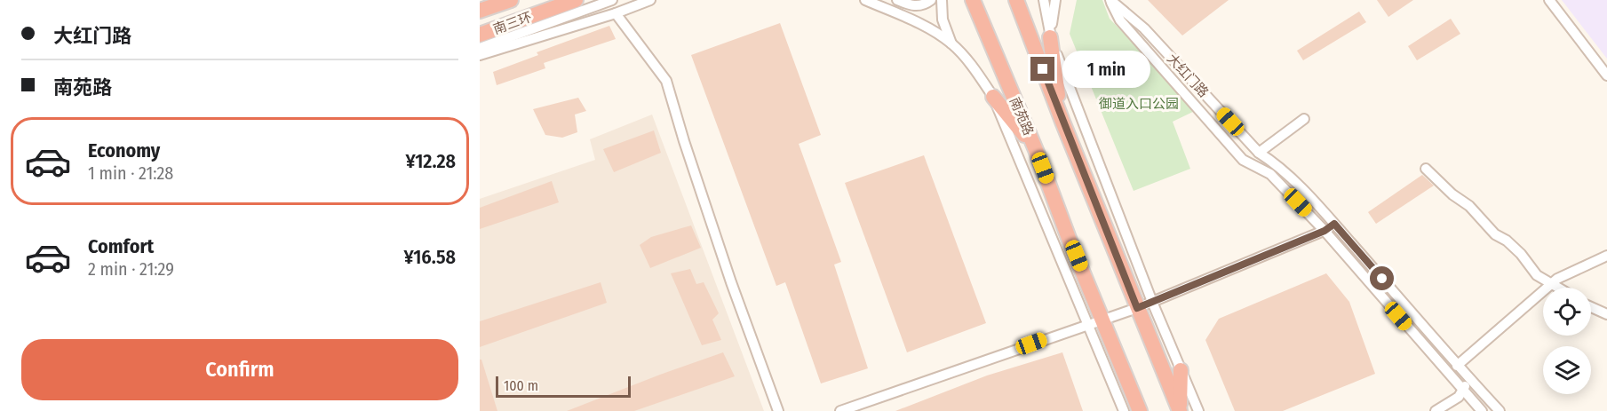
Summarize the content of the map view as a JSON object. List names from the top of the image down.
{
  "streets": {
    "highway": ["南三环", "南苑路"],
    "street": ["大红门路"]
  },
  "parks": ["御道入口公园"],
  "scale_bar": "100 m",
  "page": {
    "banner": ["大红门路", "南苑路"],
    "bubble": "1 min",
    "list": [
      {
        "name": "Economy",
        "note": "1 min · 21:28",
        "value": "¥12.28"
      },
      {
        "name": "Comfort",
        "note": "2 min · 21:29",
        "value": "¥16.58"
      }
    ],
    "buttons": "Confirm",
    "scale": "100 m"
  }
}
